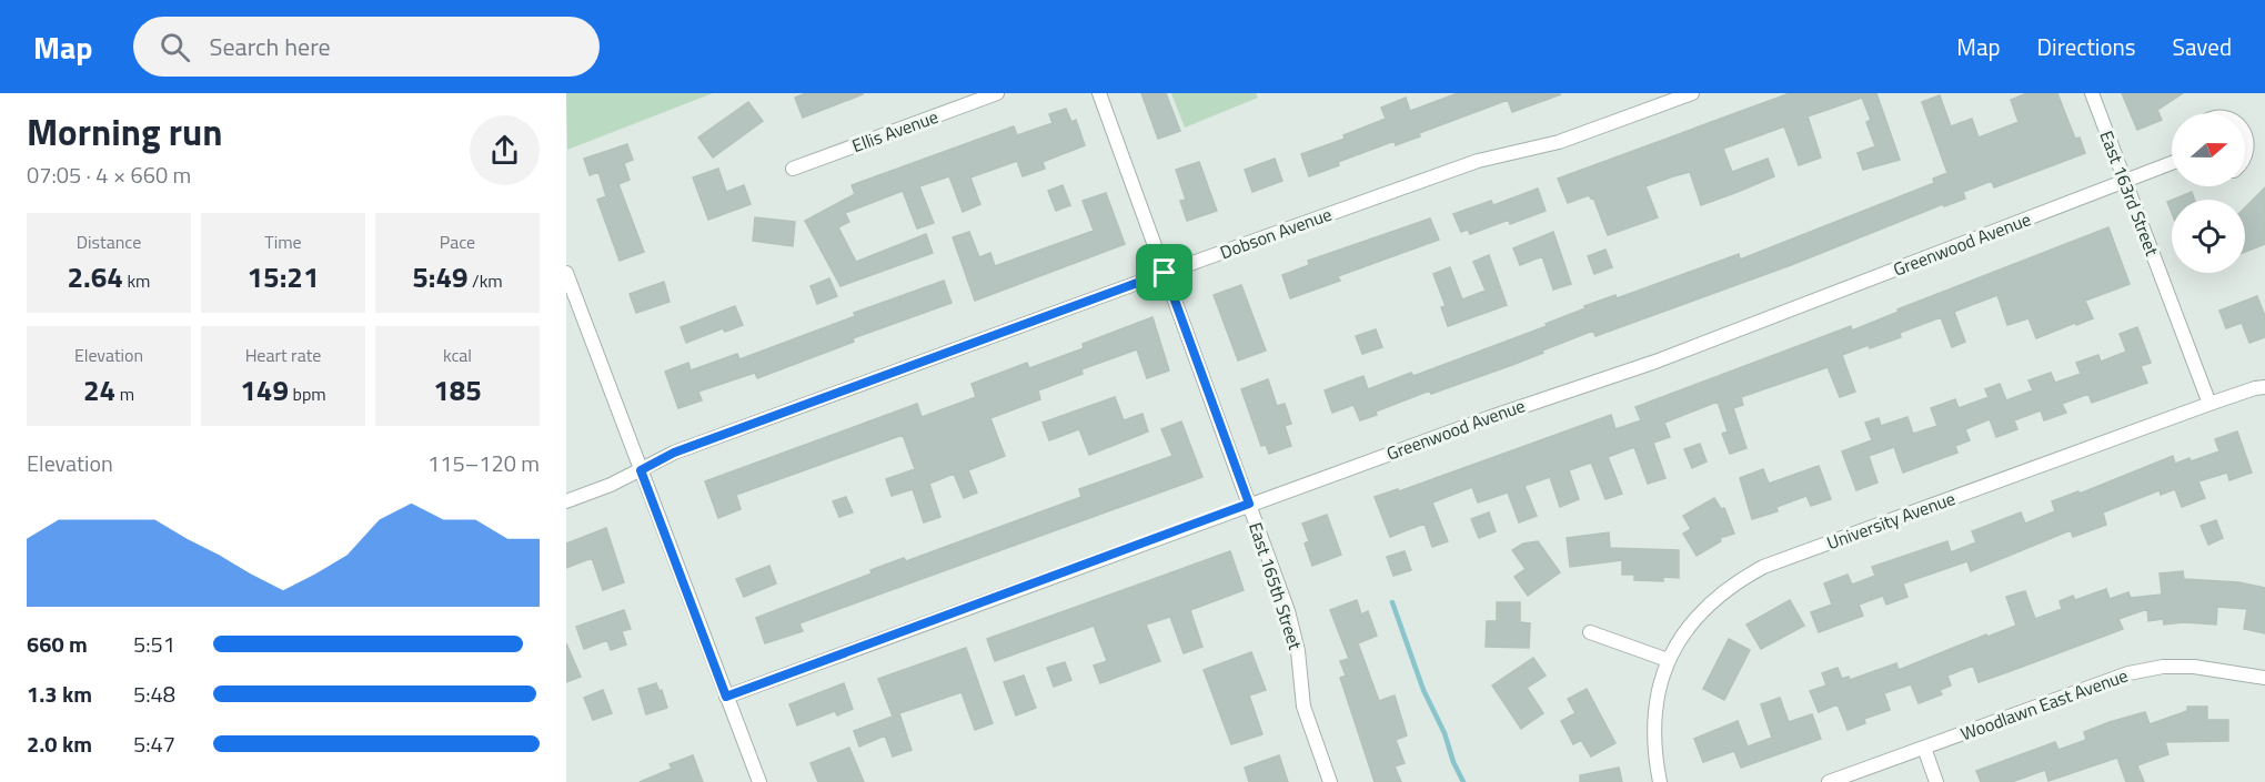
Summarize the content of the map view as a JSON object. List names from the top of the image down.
{
  "streets": {
    "street": [
      "Ellis Avenue",
      "East 163rd Street",
      "Dobson Avenue",
      "Greenwood Avenue",
      "University Avenue",
      "East 165th Street",
      "Woodlawn East Avenue"
    ]
  },
  "crossings": [
    ["East 163rd Street", "Greenwood Avenue"],
    ["East 163rd Street", "University Avenue"],
    ["Dobson Avenue", "East 165th Street"],
    ["Greenwood Avenue", "East 165th Street"]
  ],
  "north": "right",
  "page": {
    "header": "Map",
    "search": "Search here",
    "nav": ["Map", "Directions", "Saved"],
    "heading": ["Morning run", "07:05 · 4 × 660 m"],
    "stats": [
      ["Distance", "2.64 km"],
      ["Time", "15:21"],
      ["Pace", "5:49 /km"],
      ["Elevation", "24 m"],
      ["Heart rate", "149 bpm"],
      ["kcal", "185"]
    ],
    "chart": ["Elevation", "115–120 m"],
    "list": [
      {
        "name": "660 m",
        "note": "5:51"
      },
      {
        "name": "1.3 km",
        "note": "5:48"
      },
      {
        "name": "2.0 km",
        "note": "5:47"
      }
    ]
  }
}
